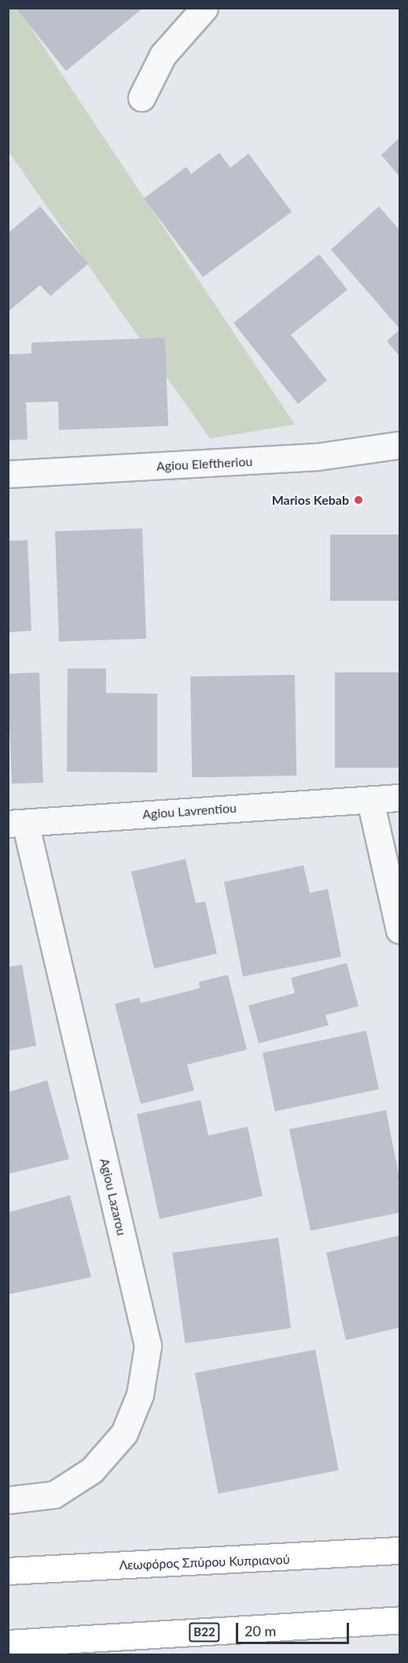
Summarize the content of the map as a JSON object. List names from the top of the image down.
{
  "streets": {
    "main road": ["Λεωφόρος Σπύρου Κυπριανού", "B22"],
    "street": ["Agiou Eleftheriou", "Agiou Lavrentiou", "Agiou Lazarou"]
  },
  "crossings": [
    ["Agiou Lavrentiou", "Agiou Lazarou"]
  ],
  "places": ["Marios Kebab"],
  "scale_bar": "20 m"
}
